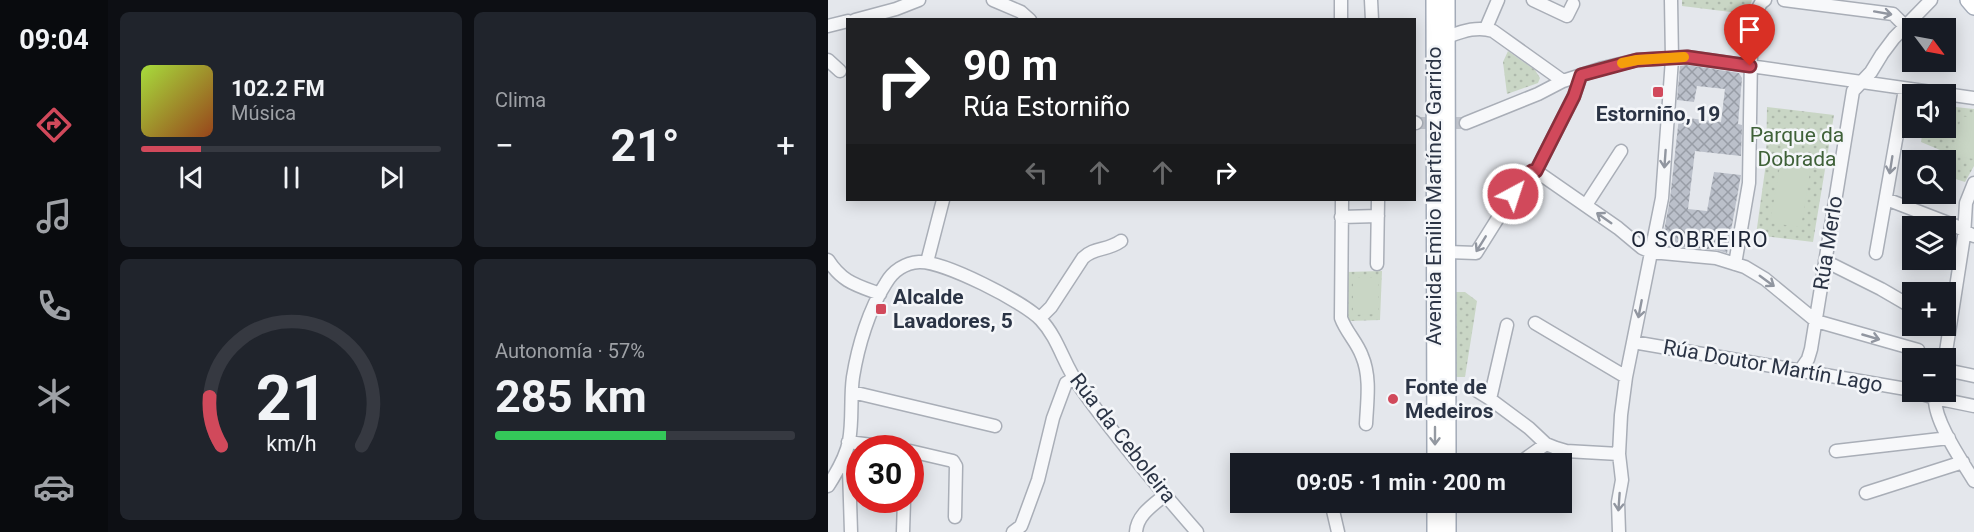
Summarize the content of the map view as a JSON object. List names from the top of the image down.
{
  "streets": {
    "main road": ["Avenida Emilio Martínez Garrido"],
    "street": ["Rúa Merlo", "Rúa Doutor Martín Lago", "Rúa da Ceboleira"]
  },
  "crossings": [
    ["Rúa Merlo", "Rúa Doutor Martín Lago"]
  ],
  "districts": ["O SOBREIRO"],
  "parks": ["Parque da Dobrada"],
  "places": {
    "transit": ["Estorniño, 19", "Alcalde Lavadores, 5"],
    "other": ["Fonte de Medeiros"]
  },
  "north": "bottom right",
  "page": {
    "tabs": "09:04",
    "tile": [
      "Clima",
      ["Autonomía · 57%", "285 km"]
    ],
    "map_buttons": ["+", "−"],
    "turn": ["90 m", "Rúa Estorniño"],
    "song": ["102.2 FM", "Música"],
    "heat": ["−", "21°", "+"],
    "limit": "30",
    "trip": "09:05 · 1 min · 200 m",
    "gauge": ["21", "km/h"]
  }
}
